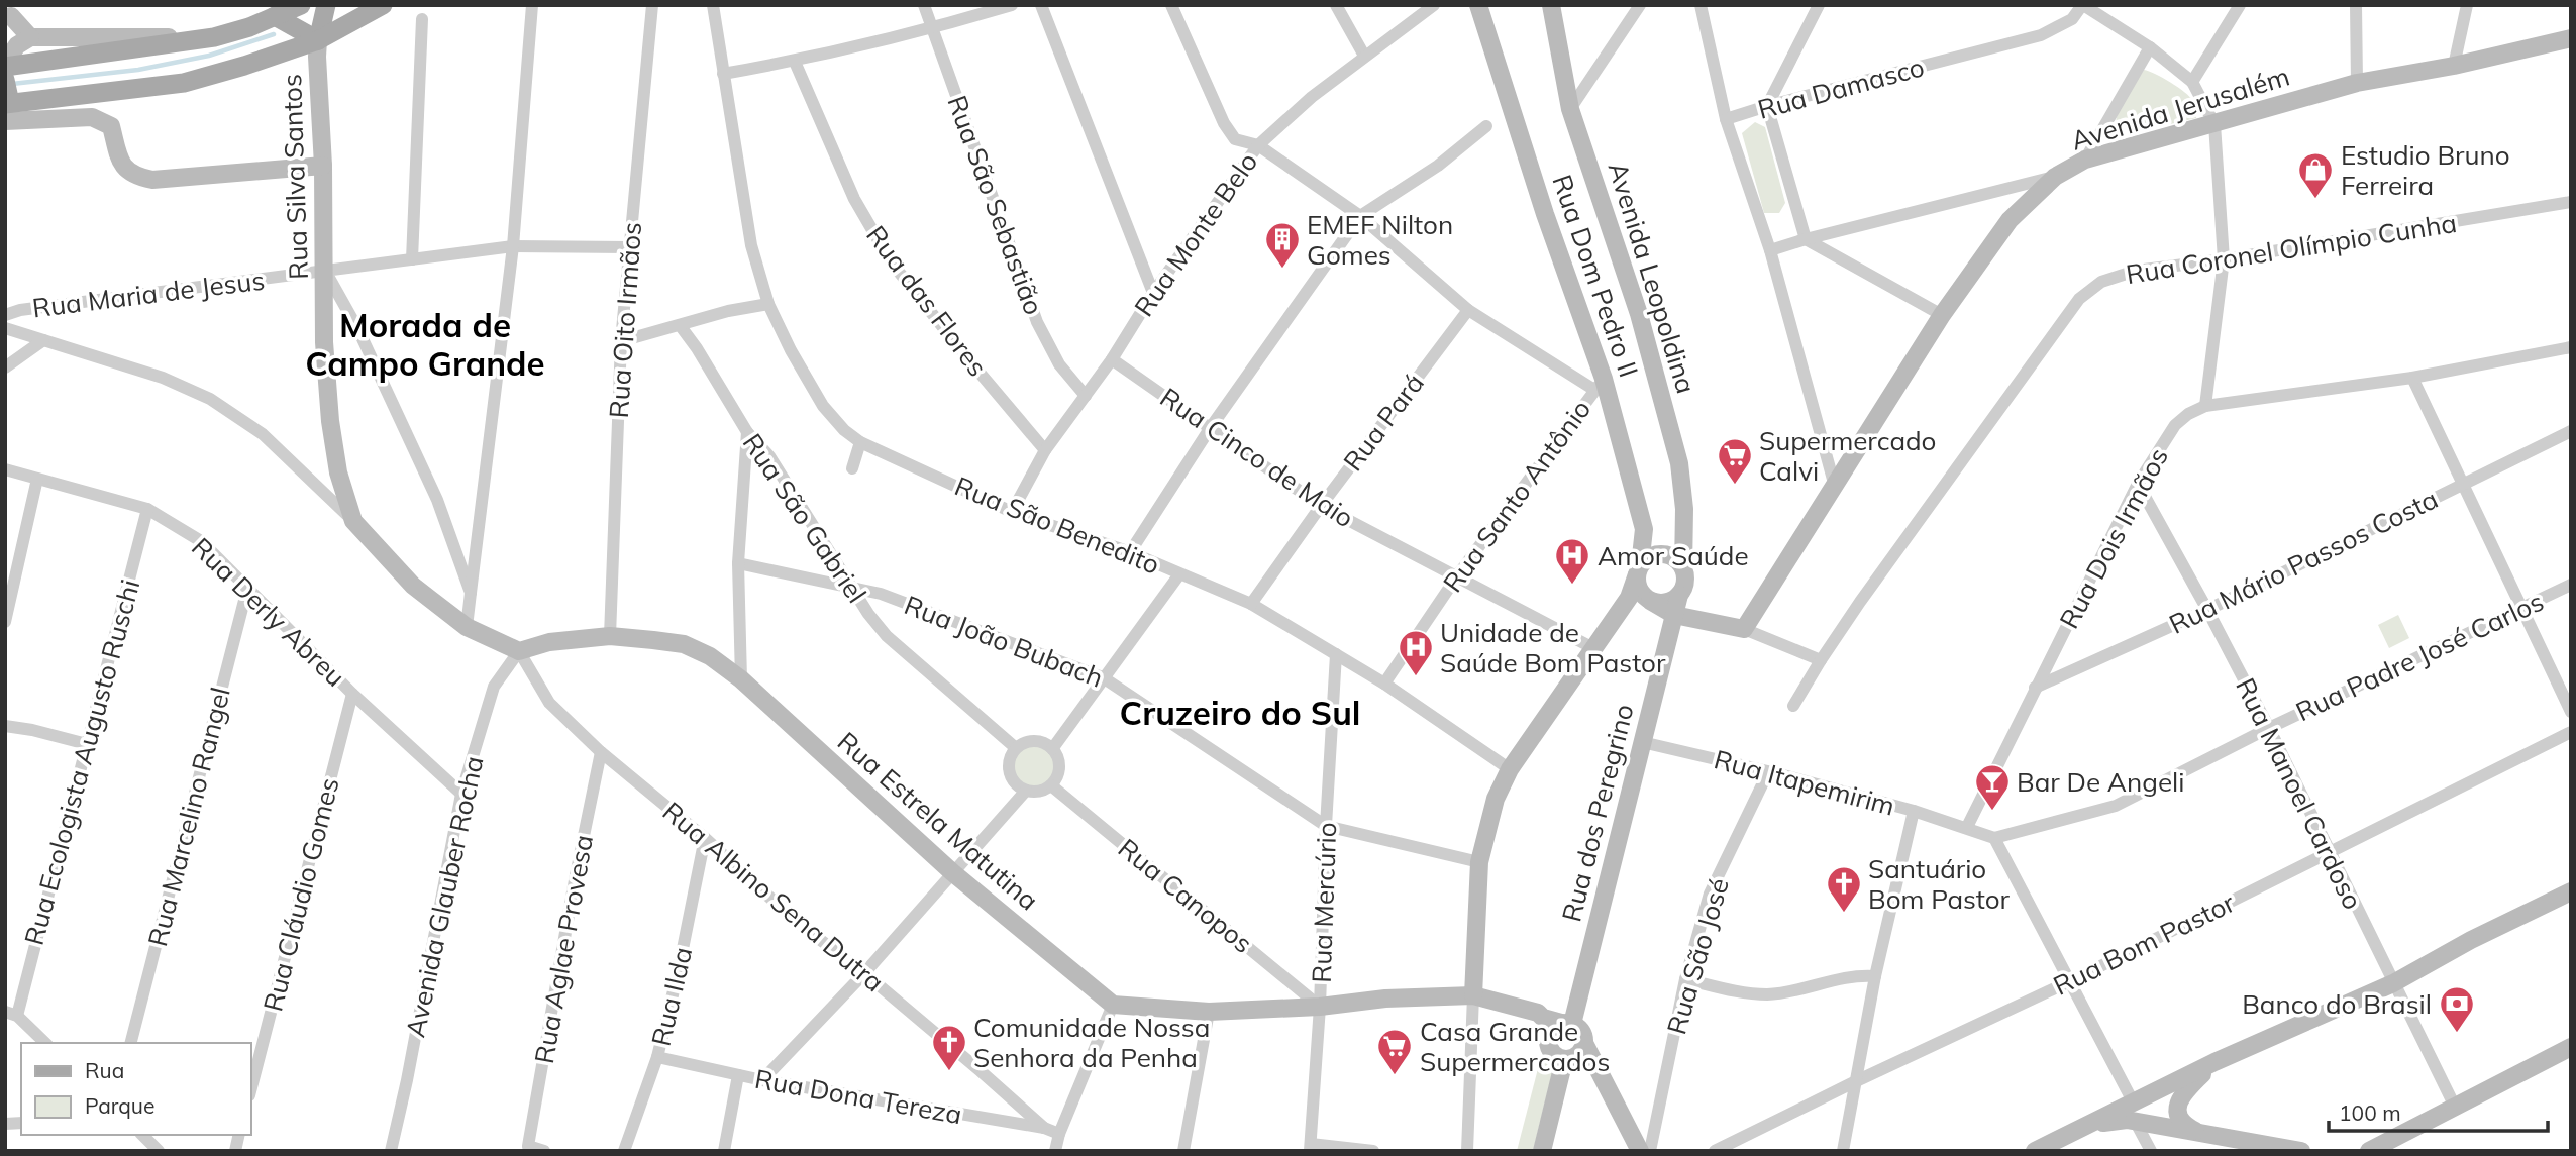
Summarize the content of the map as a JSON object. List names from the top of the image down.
{
  "streets": {
    "street": [
      "Rua Damasco",
      "Avenida Jerusalém",
      "Rua Silva Santos",
      "Rua São Sebastião",
      "Rua Monte Belo",
      "Rua Coronel Olímpio Cunha",
      "Rua Dom Pedro II",
      "Avenida Leopoldina",
      "Rua Maria de Jesus",
      "Rua das Flores",
      "Rua Oito Irmãos",
      "Rua Pará",
      "Rua Cinco de Maio",
      "Rua Santo Antônio",
      "Rua São Gabriel",
      "Rua São Benedito",
      "Rua Dois Irmãos",
      "Rua Mário Passos Costa",
      "Rua Derly Abreu",
      "Rua João Bubach",
      "Rua Padre José Carlos",
      "Rua Ecologista Augusto Ruschi",
      "Rua Itapemirim",
      "Rua Manoel Cardoso",
      "Rua dos Peregrino",
      "Rua Marcelino Rangel",
      "Rua Estrela Matutina",
      "Rua Cláudio Gomes",
      "Rua Canopos",
      "Avenida Glauber Rocha",
      "Rua Albino Sena Dutra",
      "Rua Mercúrio",
      "Rua Bom Pastor",
      "Rua Aglae Provesa",
      "Rua São José",
      "Rua Ilda",
      "Rua Dona Tereza"
    ]
  },
  "crossings": [
    ["Rua Damasco", "Avenida Jerusalém"],
    ["Rua Silva Santos", "Rua Maria de Jesus"],
    ["Rua São Sebastião", "Rua Monte Belo"],
    ["Rua Monte Belo", "Rua das Flores"],
    ["Rua Monte Belo", "Rua Cinco de Maio"],
    ["Rua Monte Belo", "Rua São Benedito"],
    ["Rua Dom Pedro II", "Avenida Leopoldina"],
    ["Rua Dom Pedro II", "Rua Cinco de Maio"],
    ["Rua Dom Pedro II", "Rua Santo Antônio"],
    ["Rua Dom Pedro II", "Rua São Benedito"],
    ["Rua Dom Pedro II", "Rua João Bubach"],
    ["Rua Dom Pedro II", "Rua dos Peregrino"],
    ["Avenida Leopoldina", "Rua dos Peregrino"],
    ["Rua Maria de Jesus", "Rua Oito Irmãos"],
    ["Rua Oito Irmãos", "Rua Estrela Matutina"],
    ["Rua Pará", "Rua Cinco de Maio"],
    ["Rua Pará", "Rua São Benedito"],
    ["Rua Cinco de Maio", "Rua Santo Antônio"],
    ["Rua Santo Antônio", "Rua São Benedito"],
    ["Rua São Gabriel", "Rua João Bubach"],
    ["Rua São Gabriel", "Rua Canopos"],
    ["Rua São Benedito", "Rua Mercúrio"],
    ["Rua Dois Irmãos", "Rua Mário Passos Costa"],
    ["Rua Dois Irmãos", "Rua Itapemirim"],
    ["Rua Dois Irmãos", "Rua Manoel Cardoso"],
    ["Rua Mário Passos Costa", "Rua Manoel Cardoso"],
    ["Rua Derly Abreu", "Rua Ecologista Augusto Ruschi"],
    ["Rua Derly Abreu", "Rua Marcelino Rangel"],
    ["Rua Derly Abreu", "Rua Cláudio Gomes"],
    ["Rua Derly Abreu", "Avenida Glauber Rocha"],
    ["Rua João Bubach", "Rua Mercúrio"],
    ["Rua Padre José Carlos", "Rua Itapemirim"],
    ["Rua Padre José Carlos", "Rua Manoel Cardoso"],
    ["Rua Itapemirim", "Rua dos Peregrino"],
    ["Rua Itapemirim", "Rua São José"],
    ["Rua Manoel Cardoso", "Rua Bom Pastor"],
    ["Rua Estrela Matutina", "Avenida Glauber Rocha"],
    ["Rua Estrela Matutina", "Rua Albino Sena Dutra"],
    ["Rua Canopos", "Rua Mercúrio"],
    ["Avenida Glauber Rocha", "Rua Albino Sena Dutra"],
    ["Rua Albino Sena Dutra", "Rua Aglae Provesa"],
    ["Rua Albino Sena Dutra", "Rua Ilda"],
    ["Rua Albino Sena Dutra", "Rua Dona Tereza"],
    ["Rua Ilda", "Rua Dona Tereza"]
  ],
  "districts": ["Morada de Campo Grande", "Cruzeiro do Sul"],
  "places": {
    "shop": ["Estudio Bruno Ferreira"],
    "building": ["EMEF Nilton Gomes"],
    "supermarket": ["Supermercado Calvi", "Casa Grande Supermercados"],
    "hospital": ["Amor Saúde", "Unidade de Saúde Bom Pastor"],
    "bar": ["Bar De Angeli"],
    "church": ["Santuário Bom Pastor", "Comunidade Nossa Senhora da Penha"],
    "bank": ["Banco do Brasil"]
  },
  "legend": ["Rua", "Parque"],
  "scale_bar": "100 m"
}
